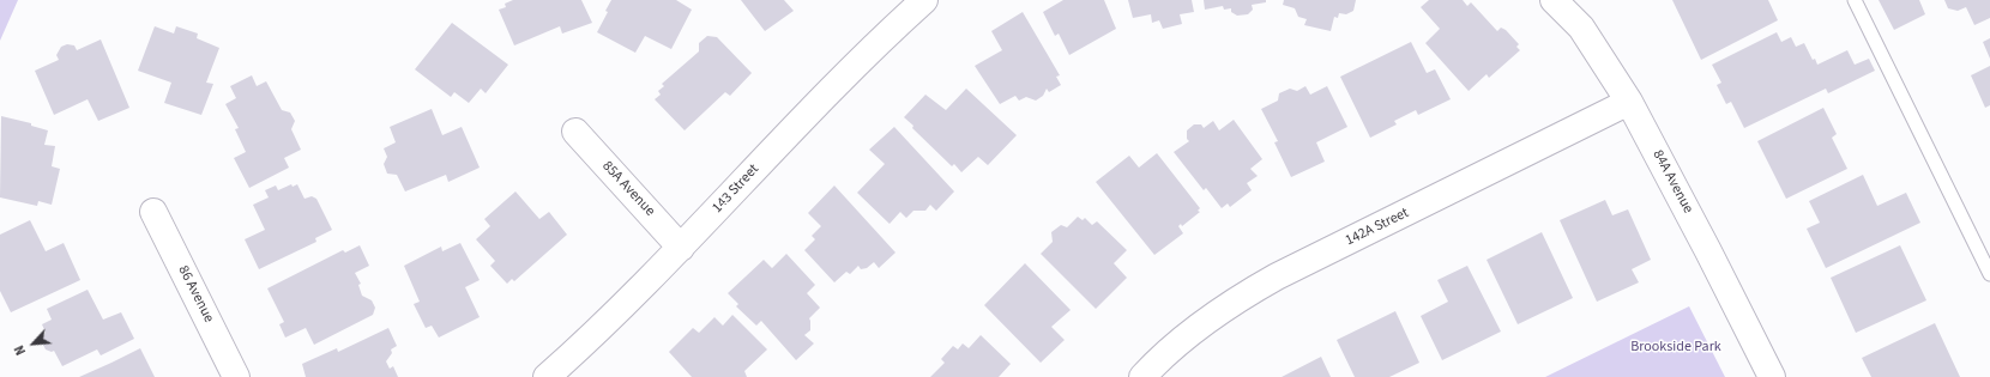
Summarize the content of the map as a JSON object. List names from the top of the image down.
{
  "streets": {
    "street": [
      "84A Avenue",
      "85A Avenue",
      "143 Street",
      "142A Street",
      "86 Avenue"
    ]
  },
  "crossings": [
    ["84A Avenue", "142A Street"],
    ["85A Avenue", "143 Street"]
  ],
  "parks": ["Brookside Park"],
  "north": "bottom left"
}
